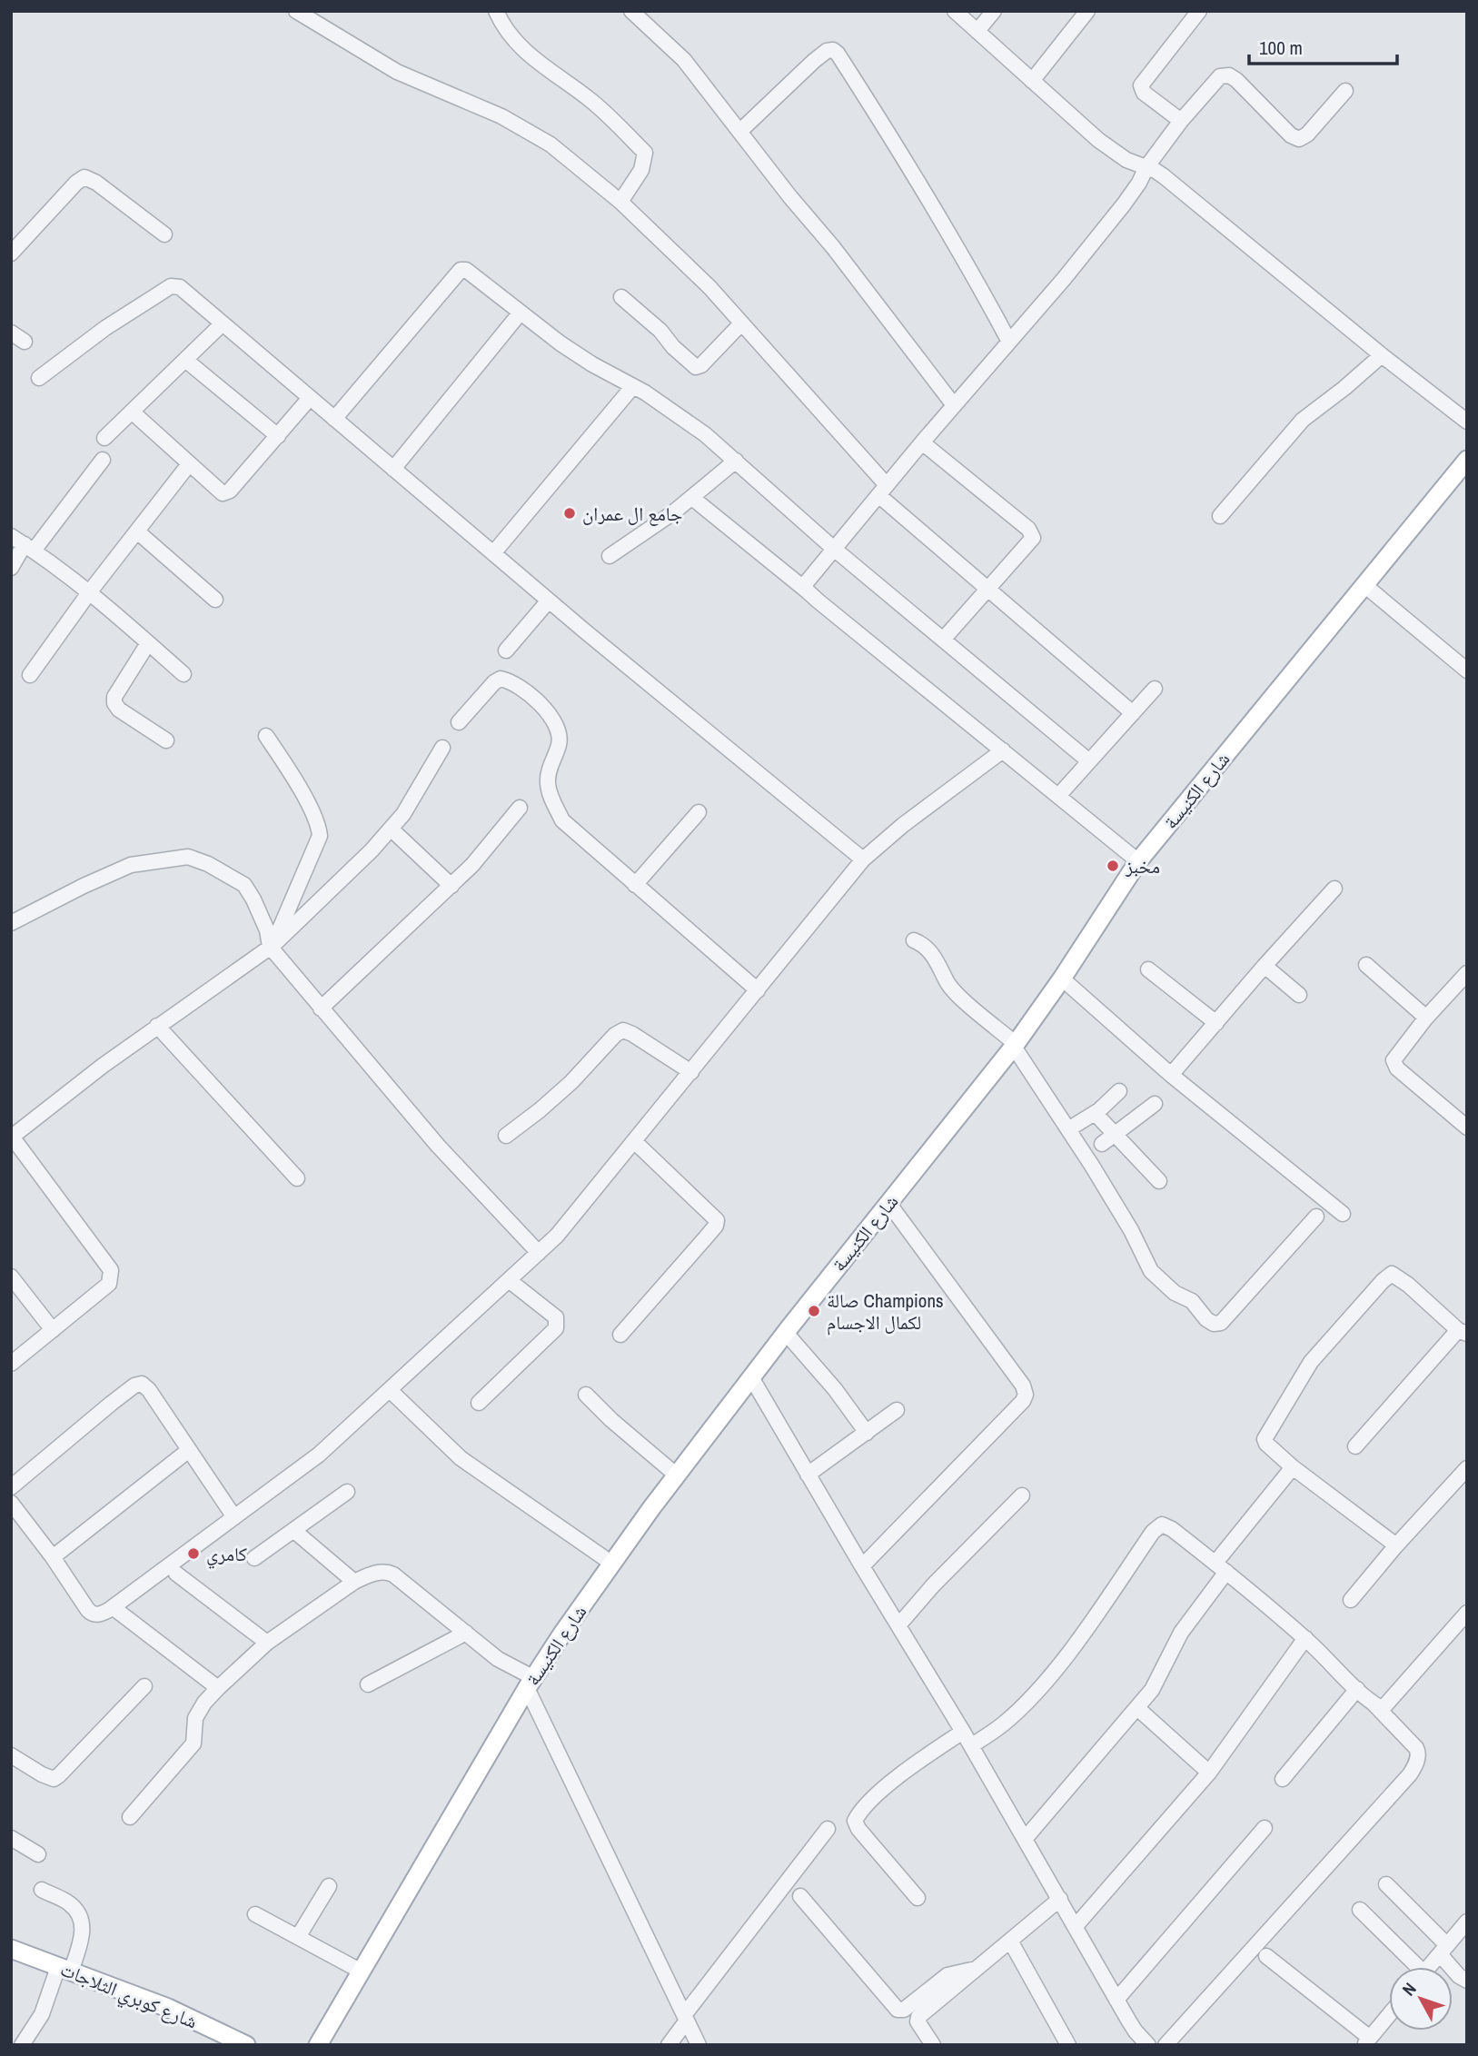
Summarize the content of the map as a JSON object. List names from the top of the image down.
{
  "streets": {
    "main road": ["شارع الكنيسة", "شارع كوبري الثلاجات"]
  },
  "places": [
    "جامع ال عمران",
    "مخبز",
    "صالة Champions لكمال الاجسام",
    "كامري"
  ],
  "scale_bar": "100 m",
  "north": "top left"
}
